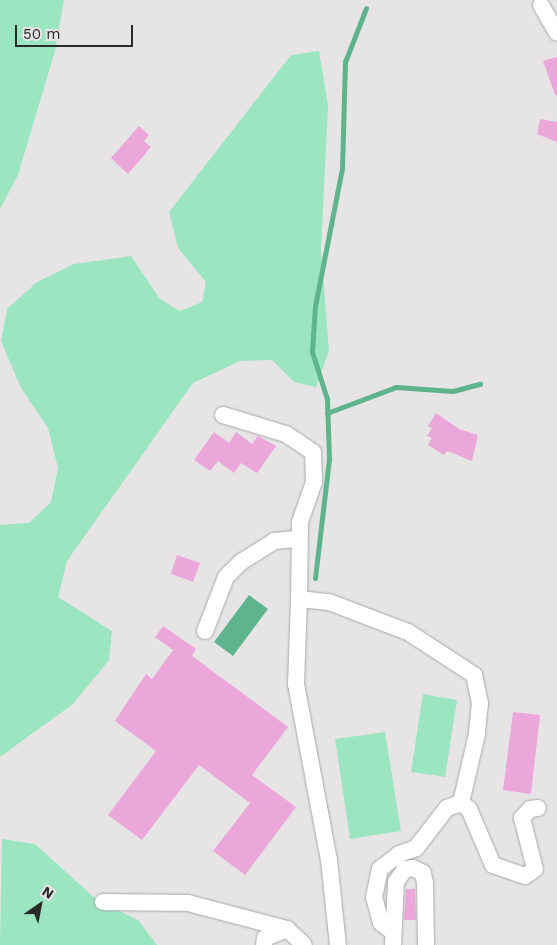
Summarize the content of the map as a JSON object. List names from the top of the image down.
{
  "scale_bar": "50 m",
  "north": "top right"
}
